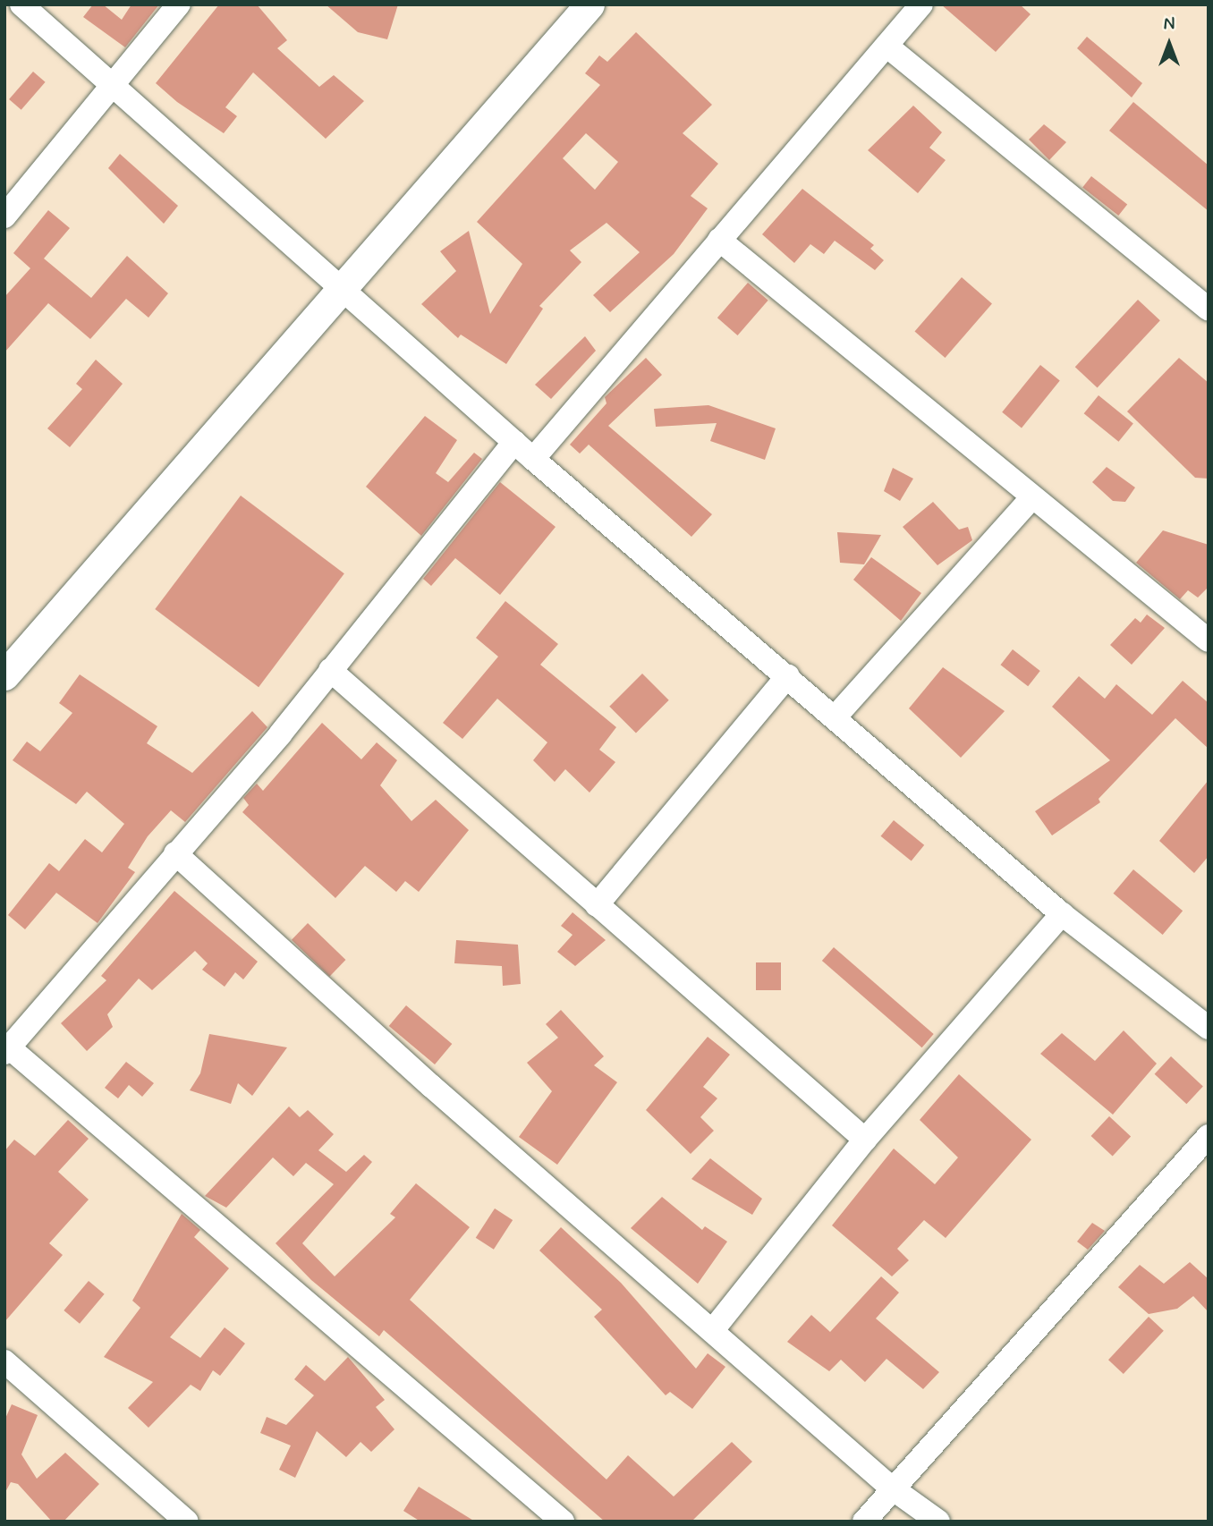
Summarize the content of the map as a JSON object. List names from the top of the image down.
{
  "north": "top"
}
